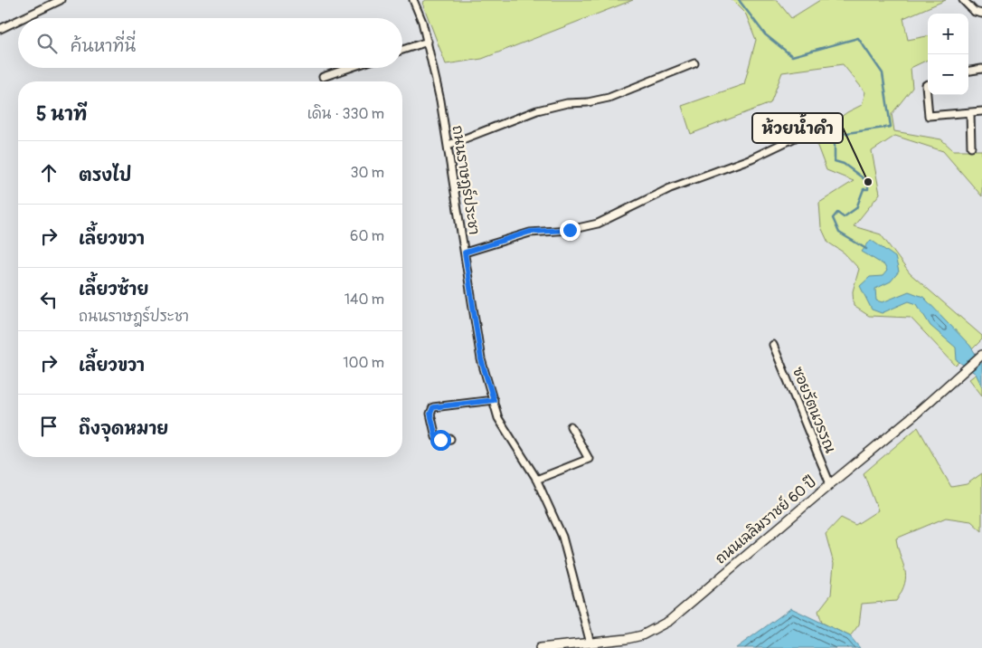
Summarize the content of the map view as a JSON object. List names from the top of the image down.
{
  "streets": {
    "street": ["ถนนราษฎร์ประชา", "ซอยรัตนวรรณ", "ถนนเฉลิมราชย์ 60 ปี"]
  },
  "crossings": [
    ["ถนนราษฎร์ประชา", "ถนนเฉลิมราชย์ 60 ปี"],
    ["ซอยรัตนวรรณ", "ถนนเฉลิมราชย์ 60 ปี"]
  ],
  "places": ["ห้วยน้ำคำ"],
  "page": {
    "map_buttons": ["+", "−"],
    "search": "ค้นหาที่นี่",
    "heading": ["5 นาที", "เดิน · 330 m"],
    "list": [
      ["ตรงไป", "30 m"],
      ["เลี้ยวขวา", "60 m"],
      ["เลี้ยวซ้าย", "ถนนราษฎร์ประชา", "140 m"],
      ["เลี้ยวขวา", "100 m"],
      "ถึงจุดหมาย"
    ]
  }
}
